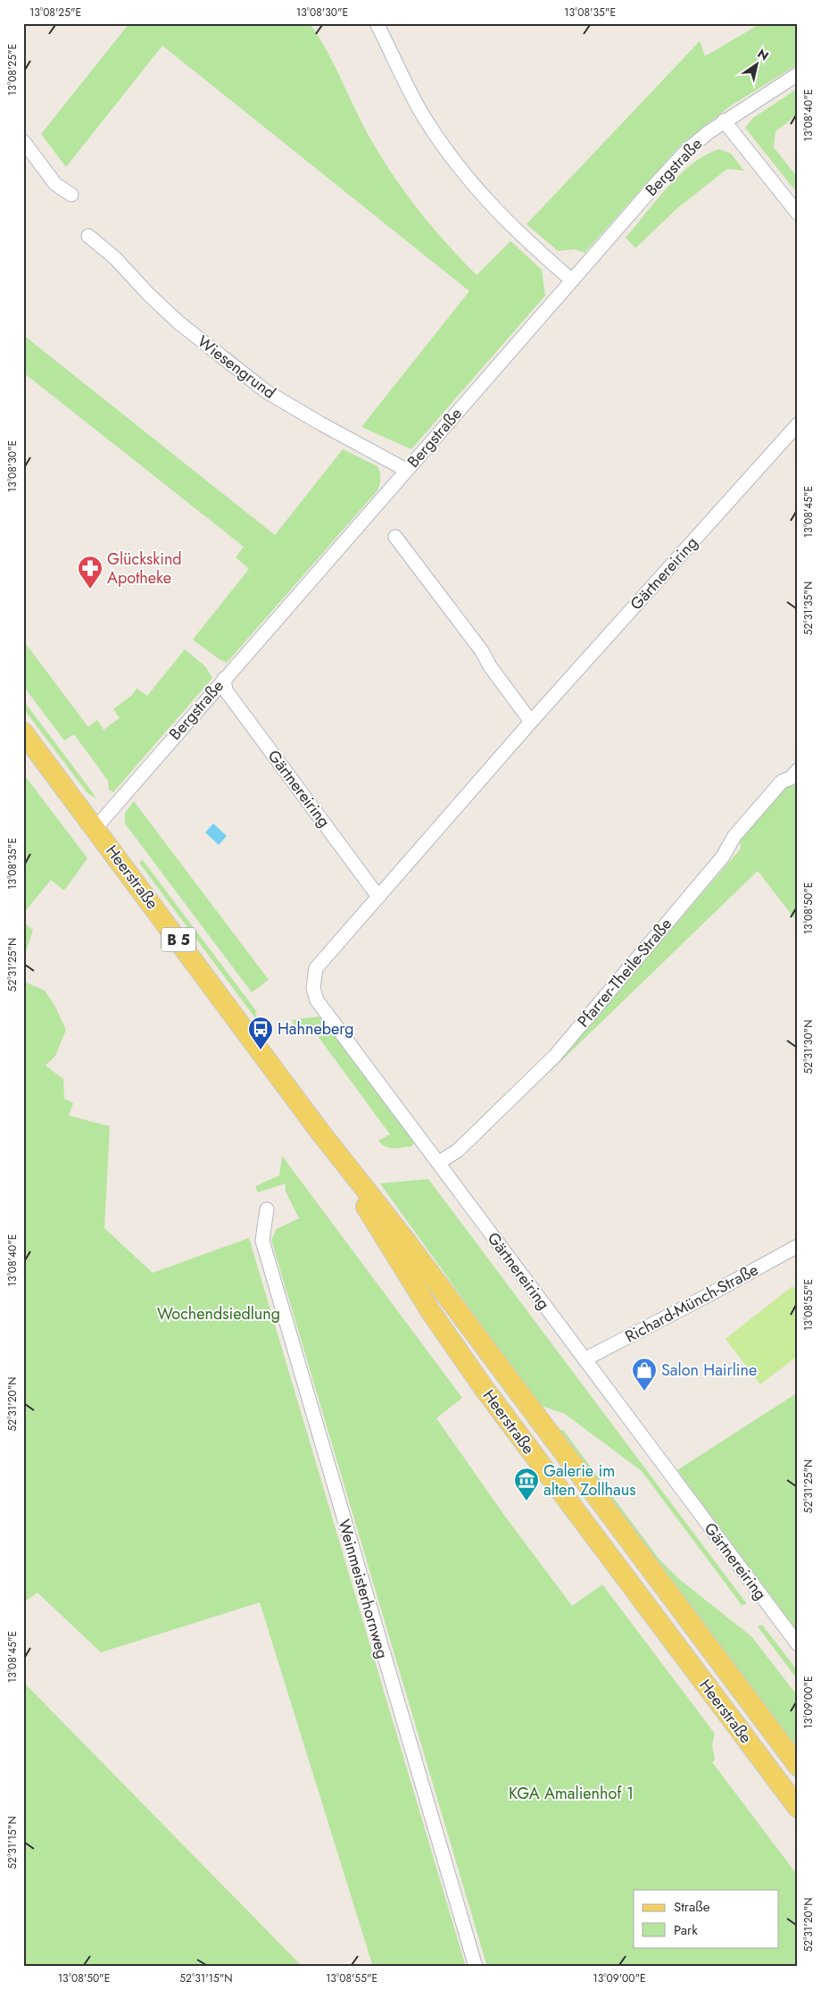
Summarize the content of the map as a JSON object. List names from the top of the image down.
{
  "streets": {
    "main road": ["Heerstraße", "B 5"],
    "street": [
      "Bergstraße",
      "Wiesengrund",
      "Gärtnereiring",
      "Pfarrer-Theile-Straße",
      "Richard-Münch-Straße",
      "Weinmeisterhornweg"
    ]
  },
  "crossings": [
    ["Bergstraße", "Wiesengrund"],
    ["Bergstraße", "Gärtnereiring"],
    ["Bergstraße", "Heerstraße"],
    ["Gärtnereiring", "Pfarrer-Theile-Straße"],
    ["Gärtnereiring", "Richard-Münch-Straße"]
  ],
  "parks": ["Wochendsiedlung", "KGA Amalienhof 1"],
  "places": {
    "pharmacy": ["Glückskind Apotheke"],
    "bus stop": ["Hahneberg"],
    "shop": ["Salon Hairline"],
    "museum": ["Galerie im alten Zollhaus"]
  },
  "legend": ["Straße", "Park"],
  "north": "top right",
  "coordinates": [
    "13°08'25\"E",
    "13°08'30\"E",
    "13°08'35\"E",
    "13°08'40\"E",
    "13°08'45\"E",
    "52°31'35\"N",
    "13°08'50\"E",
    "52°31'25\"N",
    "52°31'30\"N",
    "13°08'55\"E",
    "52°31'20\"N",
    "13°09'00\"E",
    "52°31'15\"N"
  ]
}
